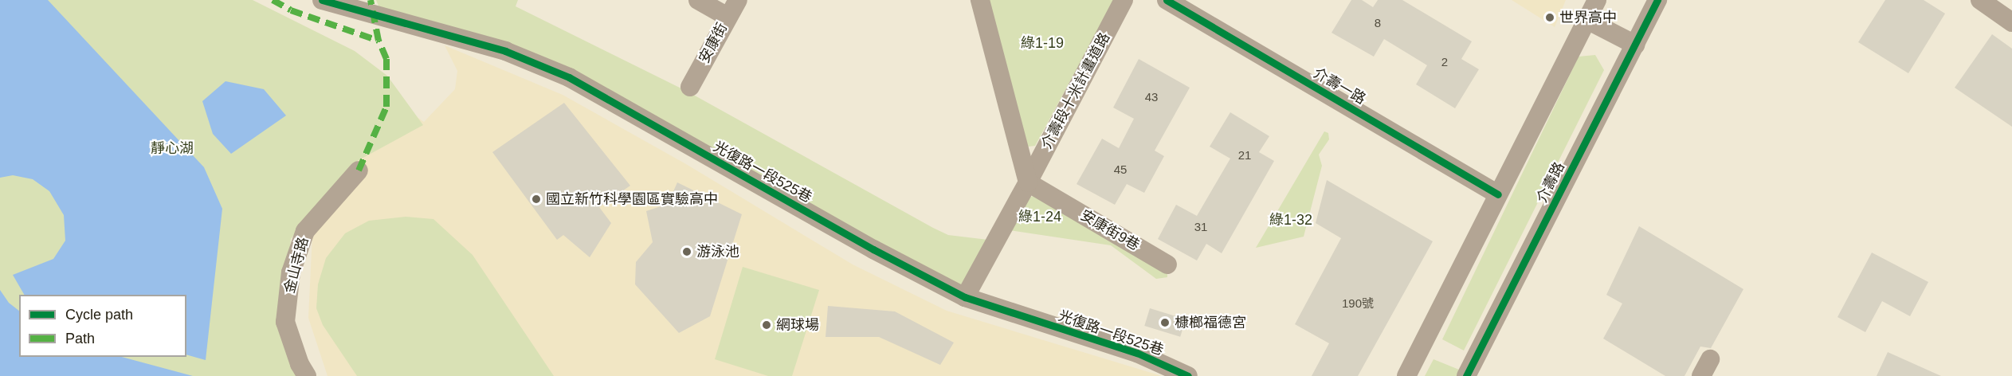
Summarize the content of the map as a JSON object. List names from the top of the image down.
{
  "streets": {
    "street": [
      "安康街",
      "介壽一路",
      "介壽段十米計畫道路",
      "光復路一段525巷",
      "介壽路",
      "安康街9巷",
      "金山寺路"
    ]
  },
  "crossings": [
    ["介壽段十米計畫道路", "光復路一段525巷"],
    ["介壽段十米計畫道路", "安康街9巷"]
  ],
  "parks": [
    "綠1-19",
    "靜心湖",
    "綠1-24",
    "綠1-32"
  ],
  "places": [
    "世界高中",
    "國立新竹科學園區實驗高中",
    "游泳池",
    "槺榔福德宮",
    "網球場"
  ],
  "house_numbers": [
    "8",
    "2",
    "43",
    "21",
    "45",
    "31",
    "190號"
  ],
  "legend": ["Cycle path", "Path"]
}
